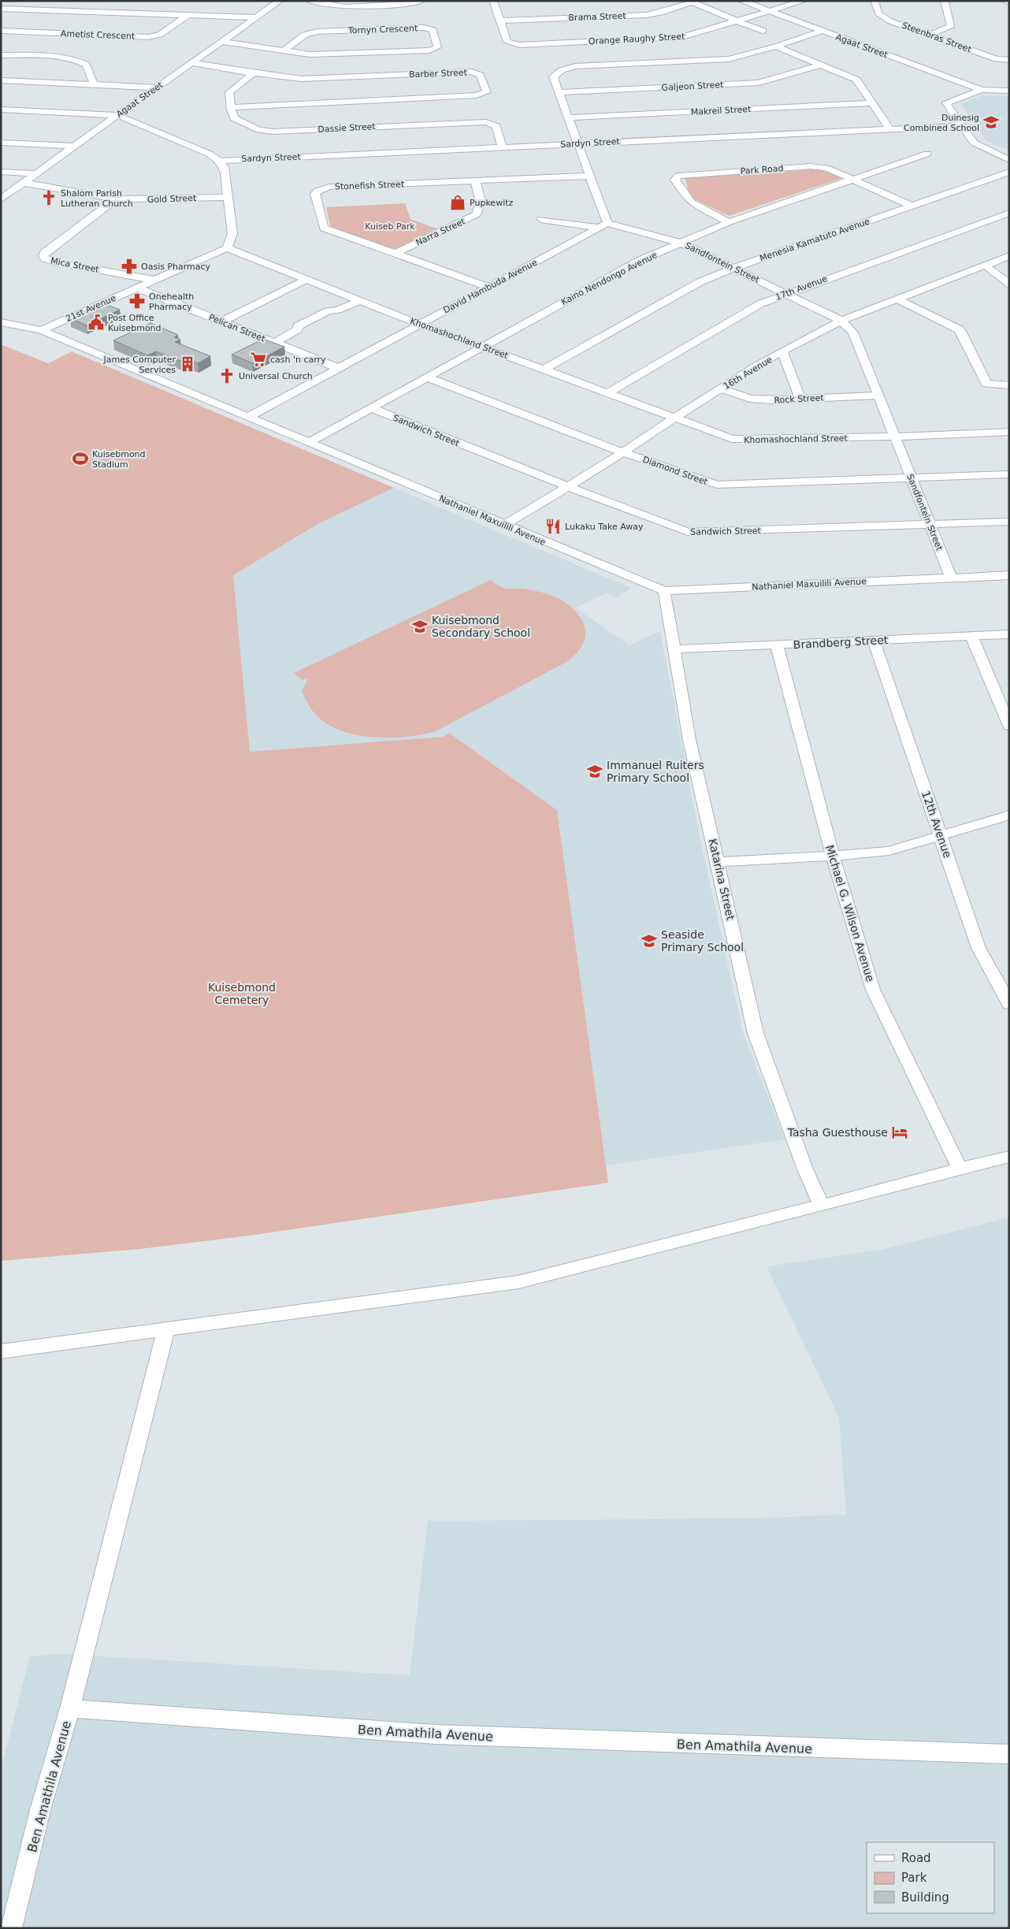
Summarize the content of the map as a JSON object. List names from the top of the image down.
{
  "streets": {
    "street": [
      "Brama Street",
      "Tornyn Crescent",
      "Ametist Crescent",
      "Steenbras Street",
      "Orange Raughy Street",
      "Agaat Street",
      "Barber Street",
      "Galjeon Street",
      "Makreil Street",
      "Dassie Street",
      "Sardyn Street",
      "Park Road",
      "Stonefish Street",
      "Gold Street",
      "Narra Street",
      "Menesia Kamatuto Avenue",
      "Sandfontein Street",
      "Mica Street",
      "Kaino Nendongo Avenue",
      "David Hambuda Avenue",
      "17th Avenue",
      "21st Avenue",
      "Pelican Street",
      "Khomashochland Street",
      "16th Avenue",
      "Rock Street",
      "Sandwich Street",
      "Diamond Street",
      "Nathaniel Maxuilili Avenue",
      "Brandberg Street",
      "12th Avenue",
      "Katarina Street",
      "Michael G. Wilson Avenue",
      "Ben Amathila Avenue"
    ]
  },
  "crossings": [
    ["Brama Street", "Orange Raughy Street"],
    ["Tornyn Crescent", "Agaat Street"],
    ["Orange Raughy Street", "Agaat Street"],
    ["Agaat Street", "Barber Street"],
    ["Agaat Street", "Gold Street"],
    ["Barber Street", "Dassie Street"],
    ["Dassie Street", "Sardyn Street"],
    ["Park Road", "Menesia Kamatuto Avenue"],
    ["Park Road", "Kaino Nendongo Avenue"],
    ["Stonefish Street", "Narra Street"],
    ["Stonefish Street", "David Hambuda Avenue"],
    ["Gold Street", "Mica Street"],
    ["Menesia Kamatuto Avenue", "Sandfontein Street"],
    ["Menesia Kamatuto Avenue", "Khomashochland Street"],
    ["Sandfontein Street", "Kaino Nendongo Avenue"],
    ["Sandfontein Street", "David Hambuda Avenue"],
    ["Sandfontein Street", "17th Avenue"],
    ["Sandfontein Street", "Khomashochland Street"],
    ["Sandfontein Street", "16th Avenue"],
    ["Sandfontein Street", "Rock Street"],
    ["Sandfontein Street", "Sandwich Street"],
    ["Sandfontein Street", "Diamond Street"],
    ["Sandfontein Street", "Nathaniel Maxuilili Avenue"],
    ["Mica Street", "21st Avenue"],
    ["Kaino Nendongo Avenue", "Khomashochland Street"],
    ["Kaino Nendongo Avenue", "Sandwich Street"],
    ["Kaino Nendongo Avenue", "Diamond Street"],
    ["Kaino Nendongo Avenue", "Nathaniel Maxuilili Avenue"],
    ["David Hambuda Avenue", "Pelican Street"],
    ["David Hambuda Avenue", "Khomashochland Street"],
    ["David Hambuda Avenue", "Nathaniel Maxuilili Avenue"],
    ["17th Avenue", "Khomashochland Street"],
    ["21st Avenue", "Pelican Street"],
    ["21st Avenue", "Khomashochland Street"],
    ["21st Avenue", "Nathaniel Maxuilili Avenue"],
    ["Khomashochland Street", "16th Avenue"],
    ["16th Avenue", "Rock Street"],
    ["16th Avenue", "Sandwich Street"],
    ["16th Avenue", "Diamond Street"],
    ["16th Avenue", "Nathaniel Maxuilili Avenue"],
    ["Nathaniel Maxuilili Avenue", "Katarina Street"],
    ["Brandberg Street", "12th Avenue"],
    ["Brandberg Street", "Katarina Street"],
    ["Brandberg Street", "Michael G. Wilson Avenue"]
  ],
  "parks": ["Kuiseb Park", "Kuisebmond Cemetery"],
  "places": {
    "school or university": [
      "Duinesig Combined School",
      "Kuisebmond Secondary School",
      "Immanuel Ruiters Primary School",
      "Seaside Primary School"
    ],
    "church": ["Shalom Parish Lutheran Church", "Universal Church"],
    "shop": ["Pupkewitz"],
    "pharmacy": ["Oasis Pharmacy", "Onehealth Pharmacy"],
    "public building": ["Post Office Kuisebmond"],
    "supermarket": ["cash 'n carry"],
    "building": ["James Computer Services"],
    "sports": ["Kuisebmond Stadium"],
    "restaurant": ["Lukaku Take Away"],
    "hotel": ["Tasha Guesthouse"]
  },
  "legend": ["Road", "Park", "Building"]
}
